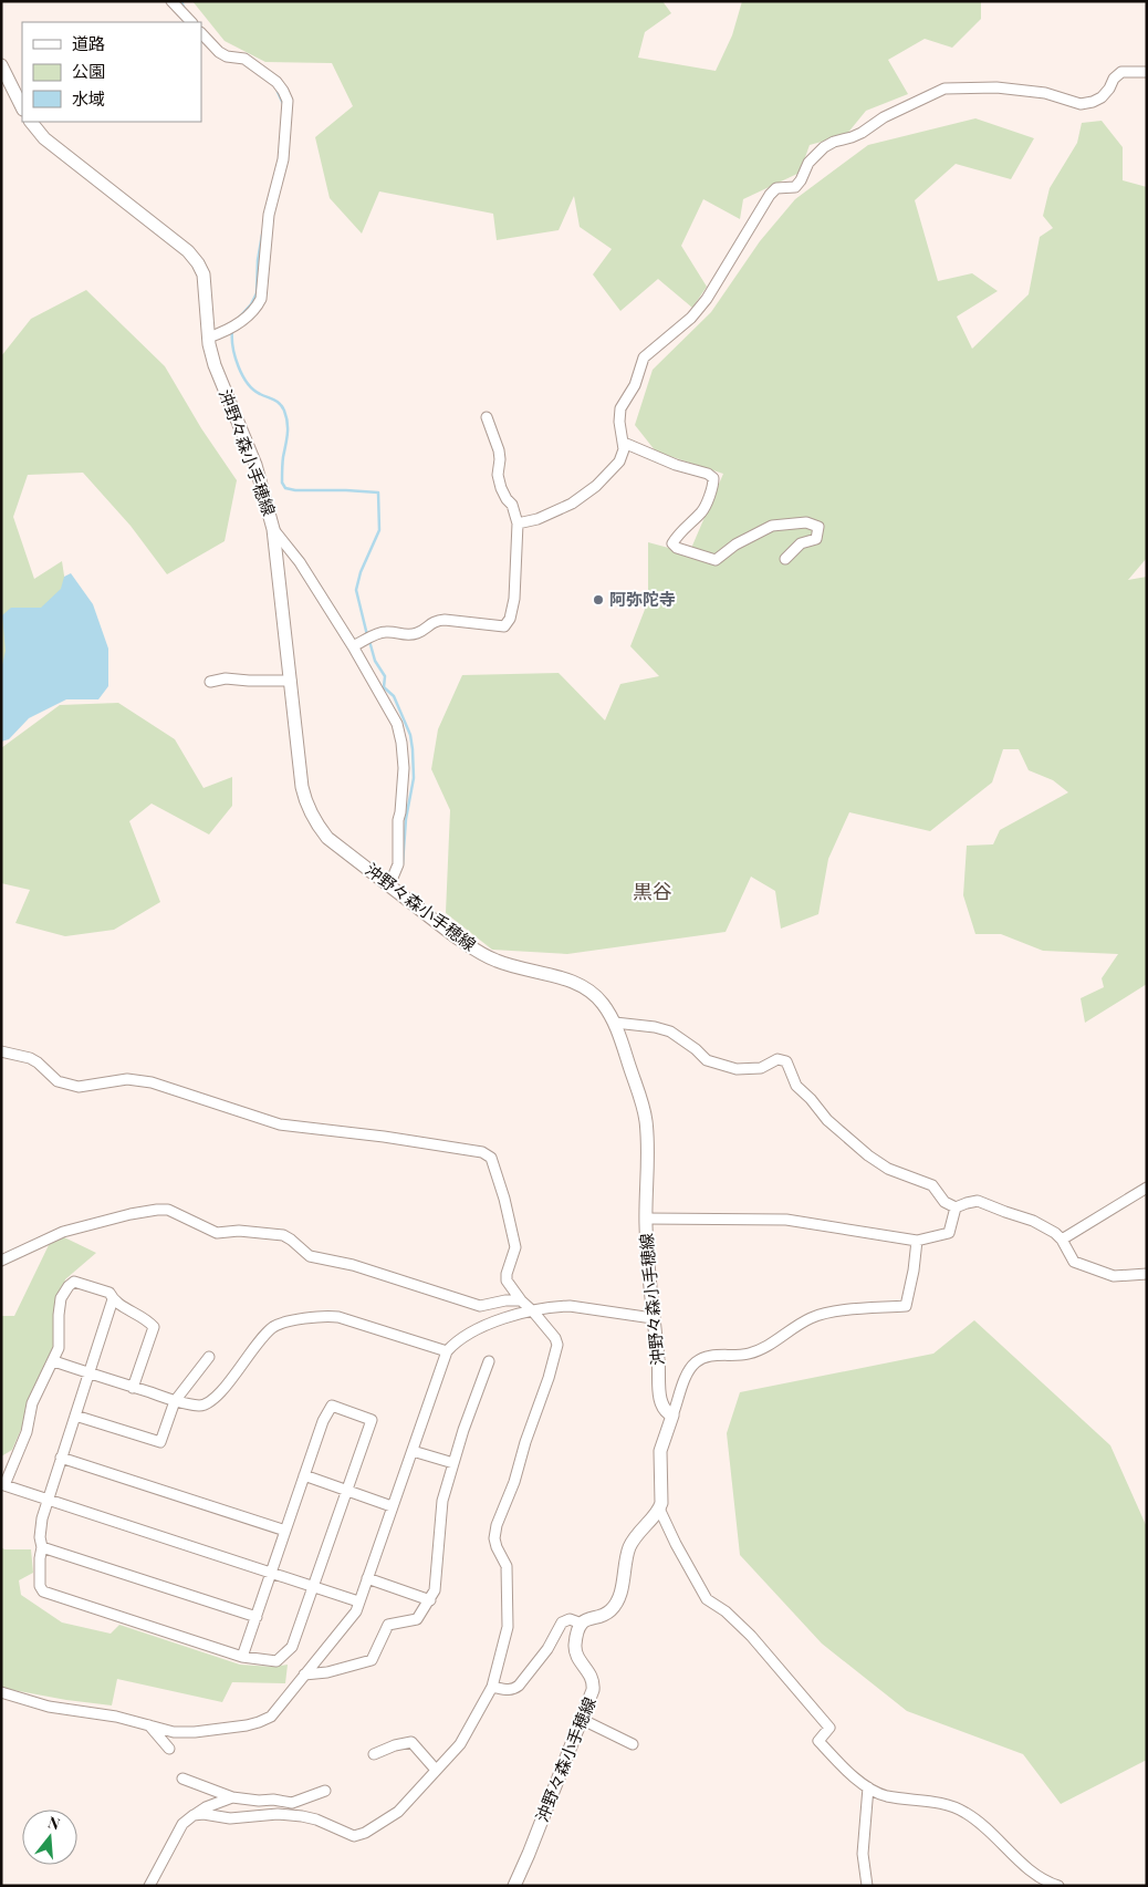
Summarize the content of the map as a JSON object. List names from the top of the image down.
{
  "streets": {
    "main road": ["沖野々森小手穂線"]
  },
  "districts": ["黒谷"],
  "places": ["阿弥陀寺"],
  "legend": ["道路", "公園", "水域"],
  "north": "top"
}
